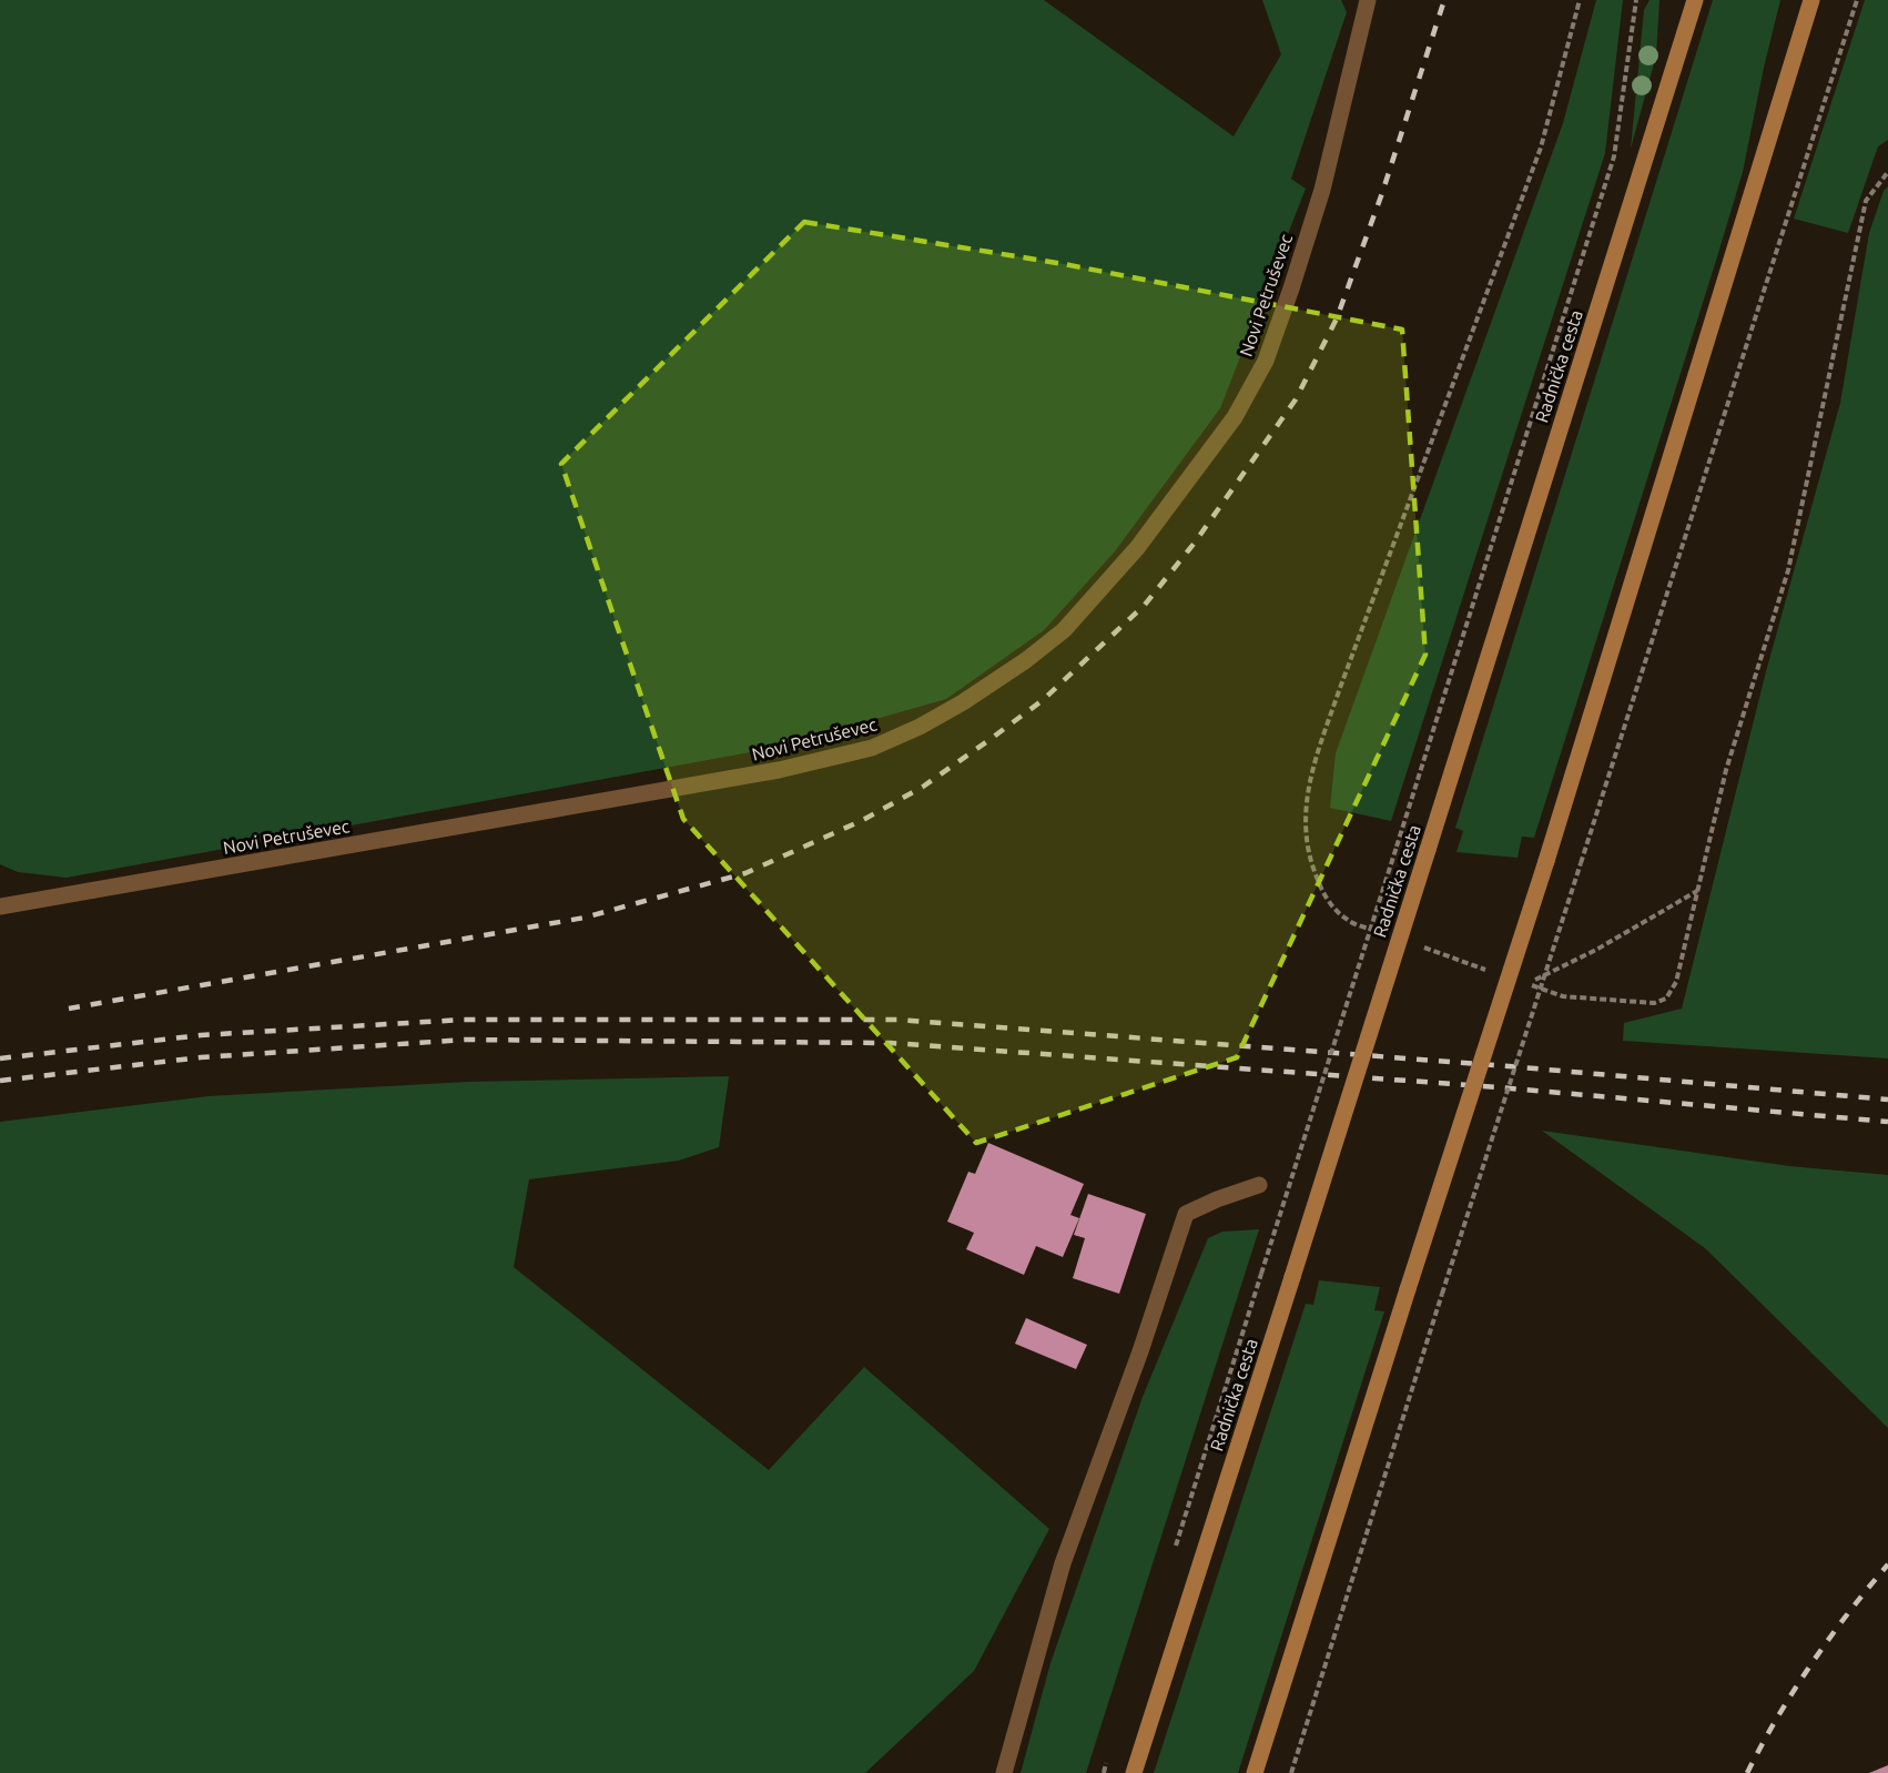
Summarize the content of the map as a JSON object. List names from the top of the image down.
{
  "streets": {
    "main road": ["Radnička cesta"],
    "street": ["Novi Petruševec"]
  }
}
